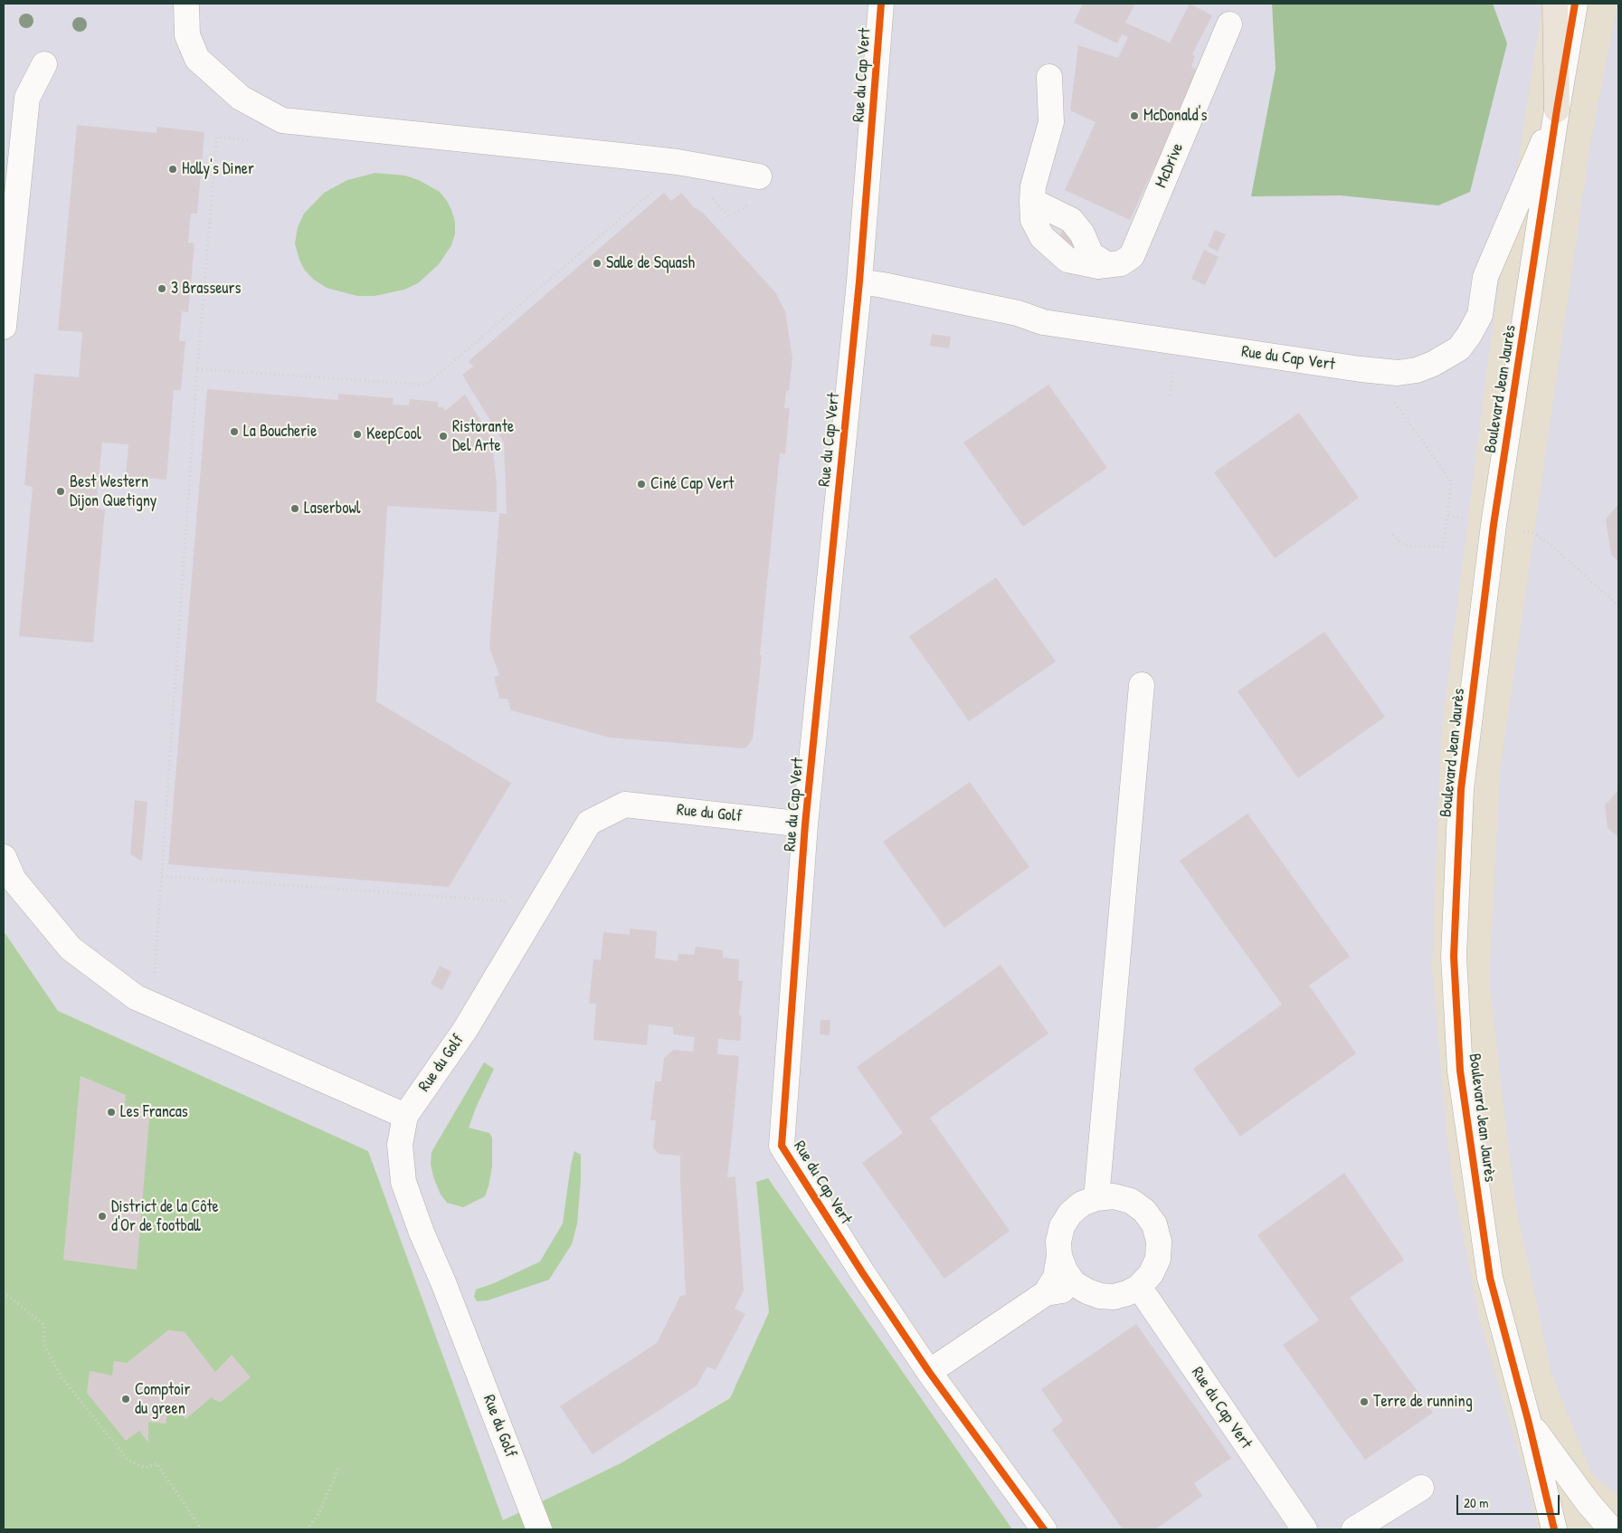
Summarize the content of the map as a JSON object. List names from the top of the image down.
{
  "streets": {
    "street": [
      "Rue du Cap Vert",
      "McDrive",
      "Boulevard Jean Jaurès",
      "Rue du Golf"
    ]
  },
  "crossings": [
    ["Rue du Cap Vert", "Boulevard Jean Jaurès"],
    ["Rue du Cap Vert", "Rue du Golf"]
  ],
  "places": [
    "McDonald's",
    "Holly's Diner",
    "Salle de Squash",
    "3 Brasseurs",
    "La Boucherie",
    "KeepCool",
    "Ristorante Del Arte",
    "Ciné Cap Vert",
    "Best Western Dijon Quetigny",
    "Laserbowl",
    "Les Francas",
    "District de la Côte d'Or de football",
    "Comptoir du green",
    "Terre de running"
  ],
  "scale_bar": "20 m"
}
